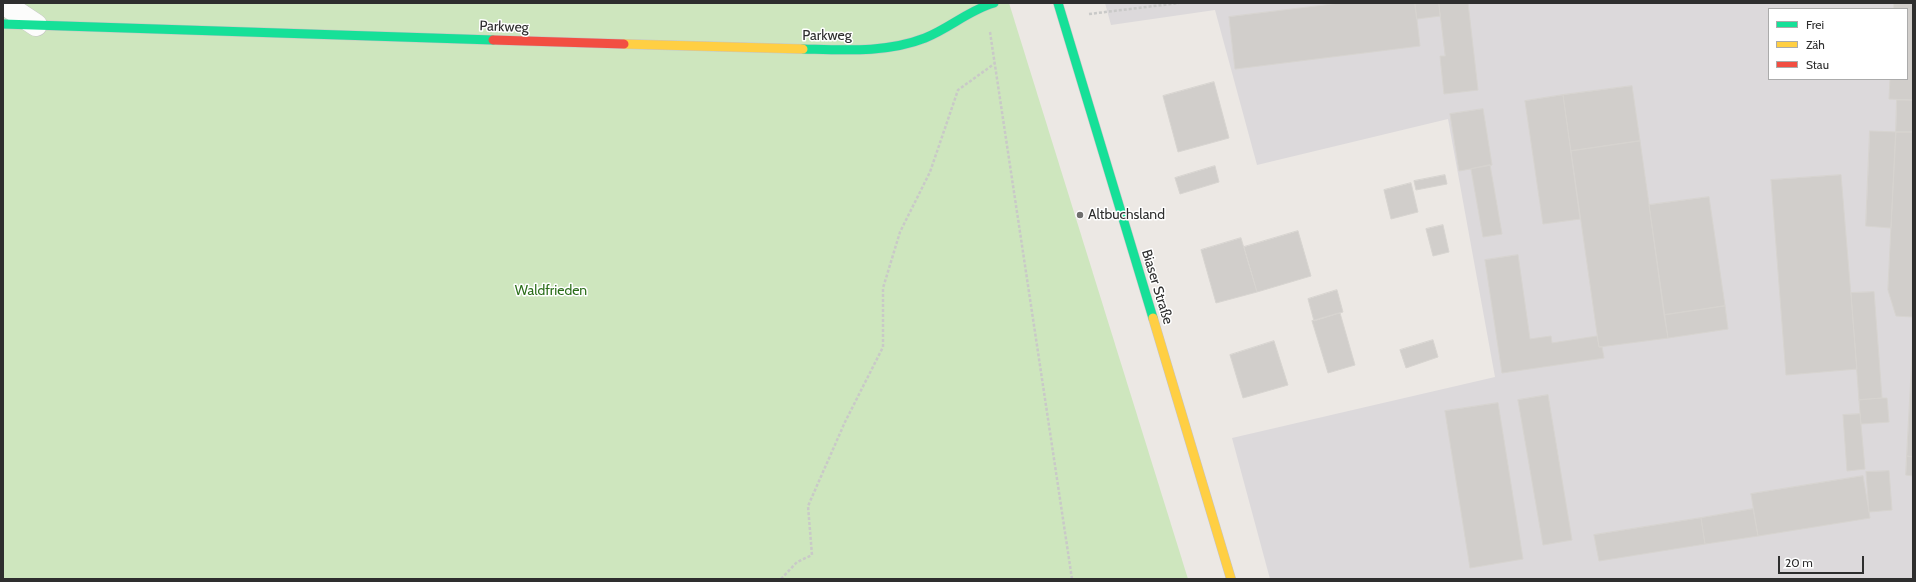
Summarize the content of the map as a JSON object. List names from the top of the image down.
{
  "streets": {
    "street": ["Parkweg", "Biaser Straße"]
  },
  "parks": ["Waldfrieden"],
  "places": ["Altbuchsland"],
  "legend": ["Frei", "Zäh", "Stau"],
  "scale_bar": "20 m"
}
